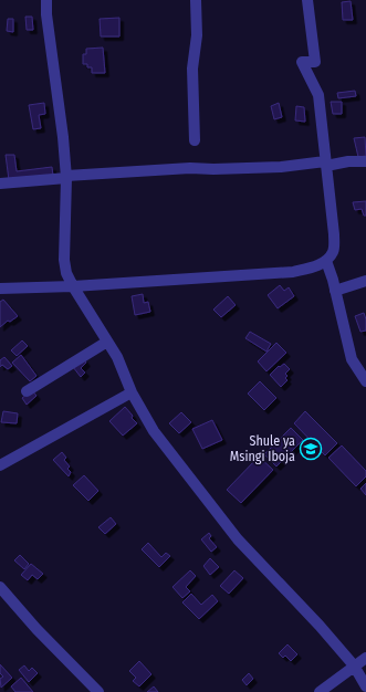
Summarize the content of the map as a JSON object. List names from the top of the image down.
{
  "places": {
    "school or university": ["Shule ya Msingi Iboja"]
  }
}
